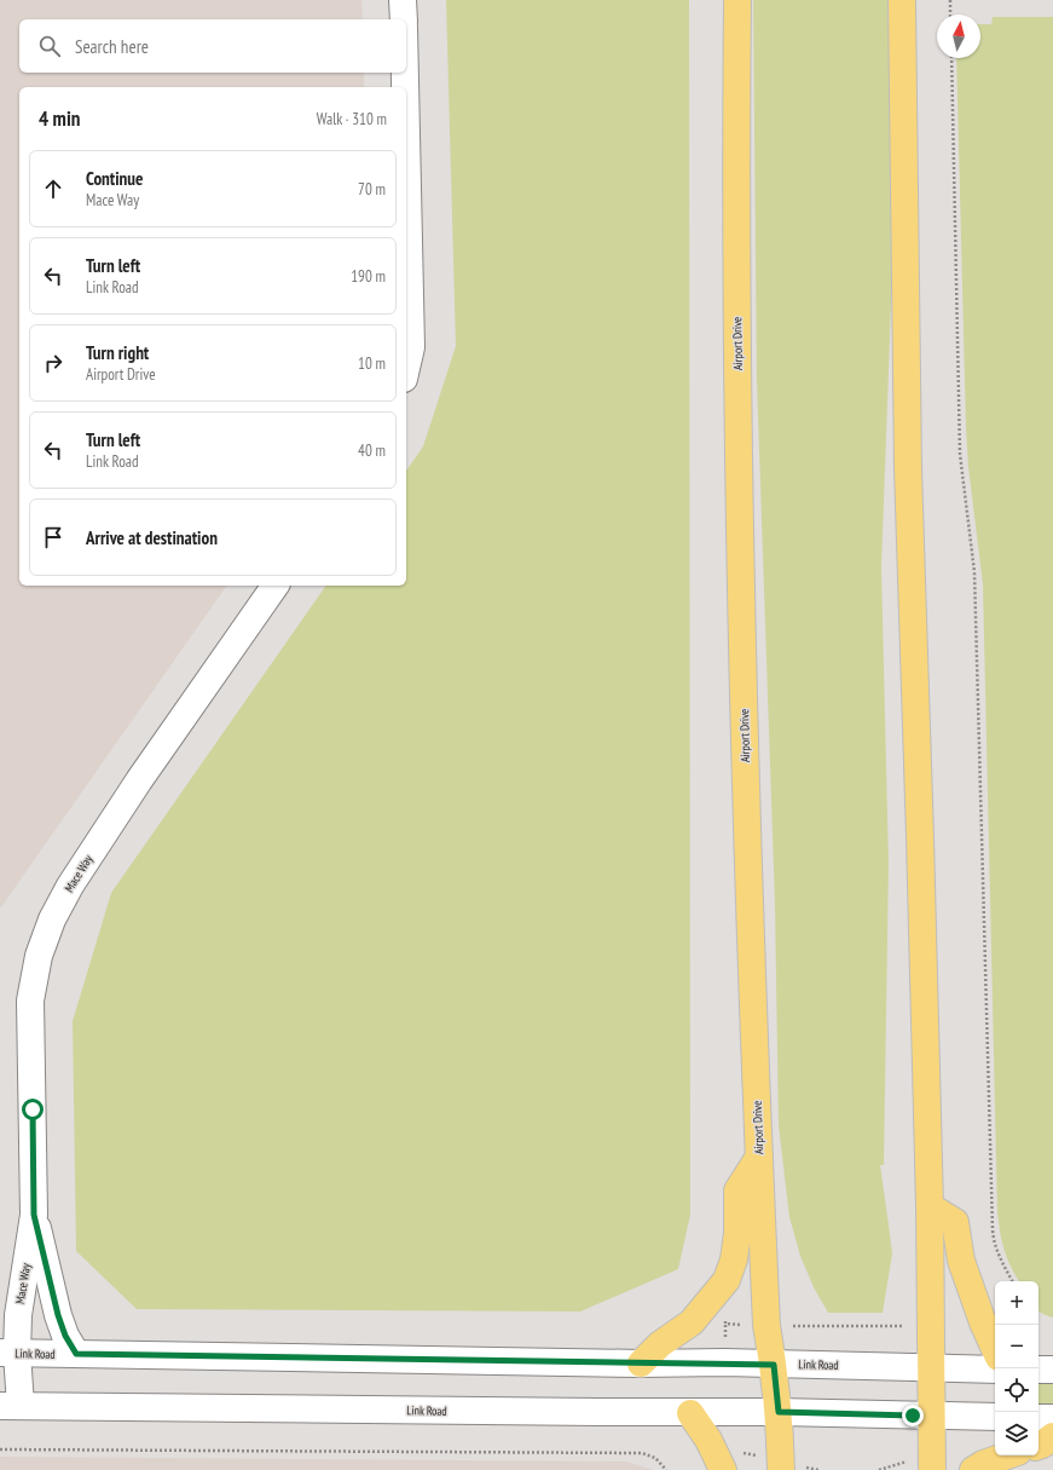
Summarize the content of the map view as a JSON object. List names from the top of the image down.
{
  "streets": {
    "main road": ["Airport Drive"],
    "street": ["Mace Way", "Link Road"]
  },
  "crossings": [
    ["Airport Drive", "Link Road"],
    ["Mace Way", "Link Road"]
  ],
  "north": "top",
  "page": {
    "search": "Search here",
    "heading": ["4 min", "Walk · 310 m"],
    "list": [
      ["Continue", "Mace Way", "70 m"],
      ["Turn left", "Link Road", "190 m"],
      ["Turn right", "Airport Drive", "10 m"],
      ["Turn left", "Link Road", "40 m"],
      "Arrive at destination"
    ],
    "map_buttons": ["+", "−"]
  }
}
